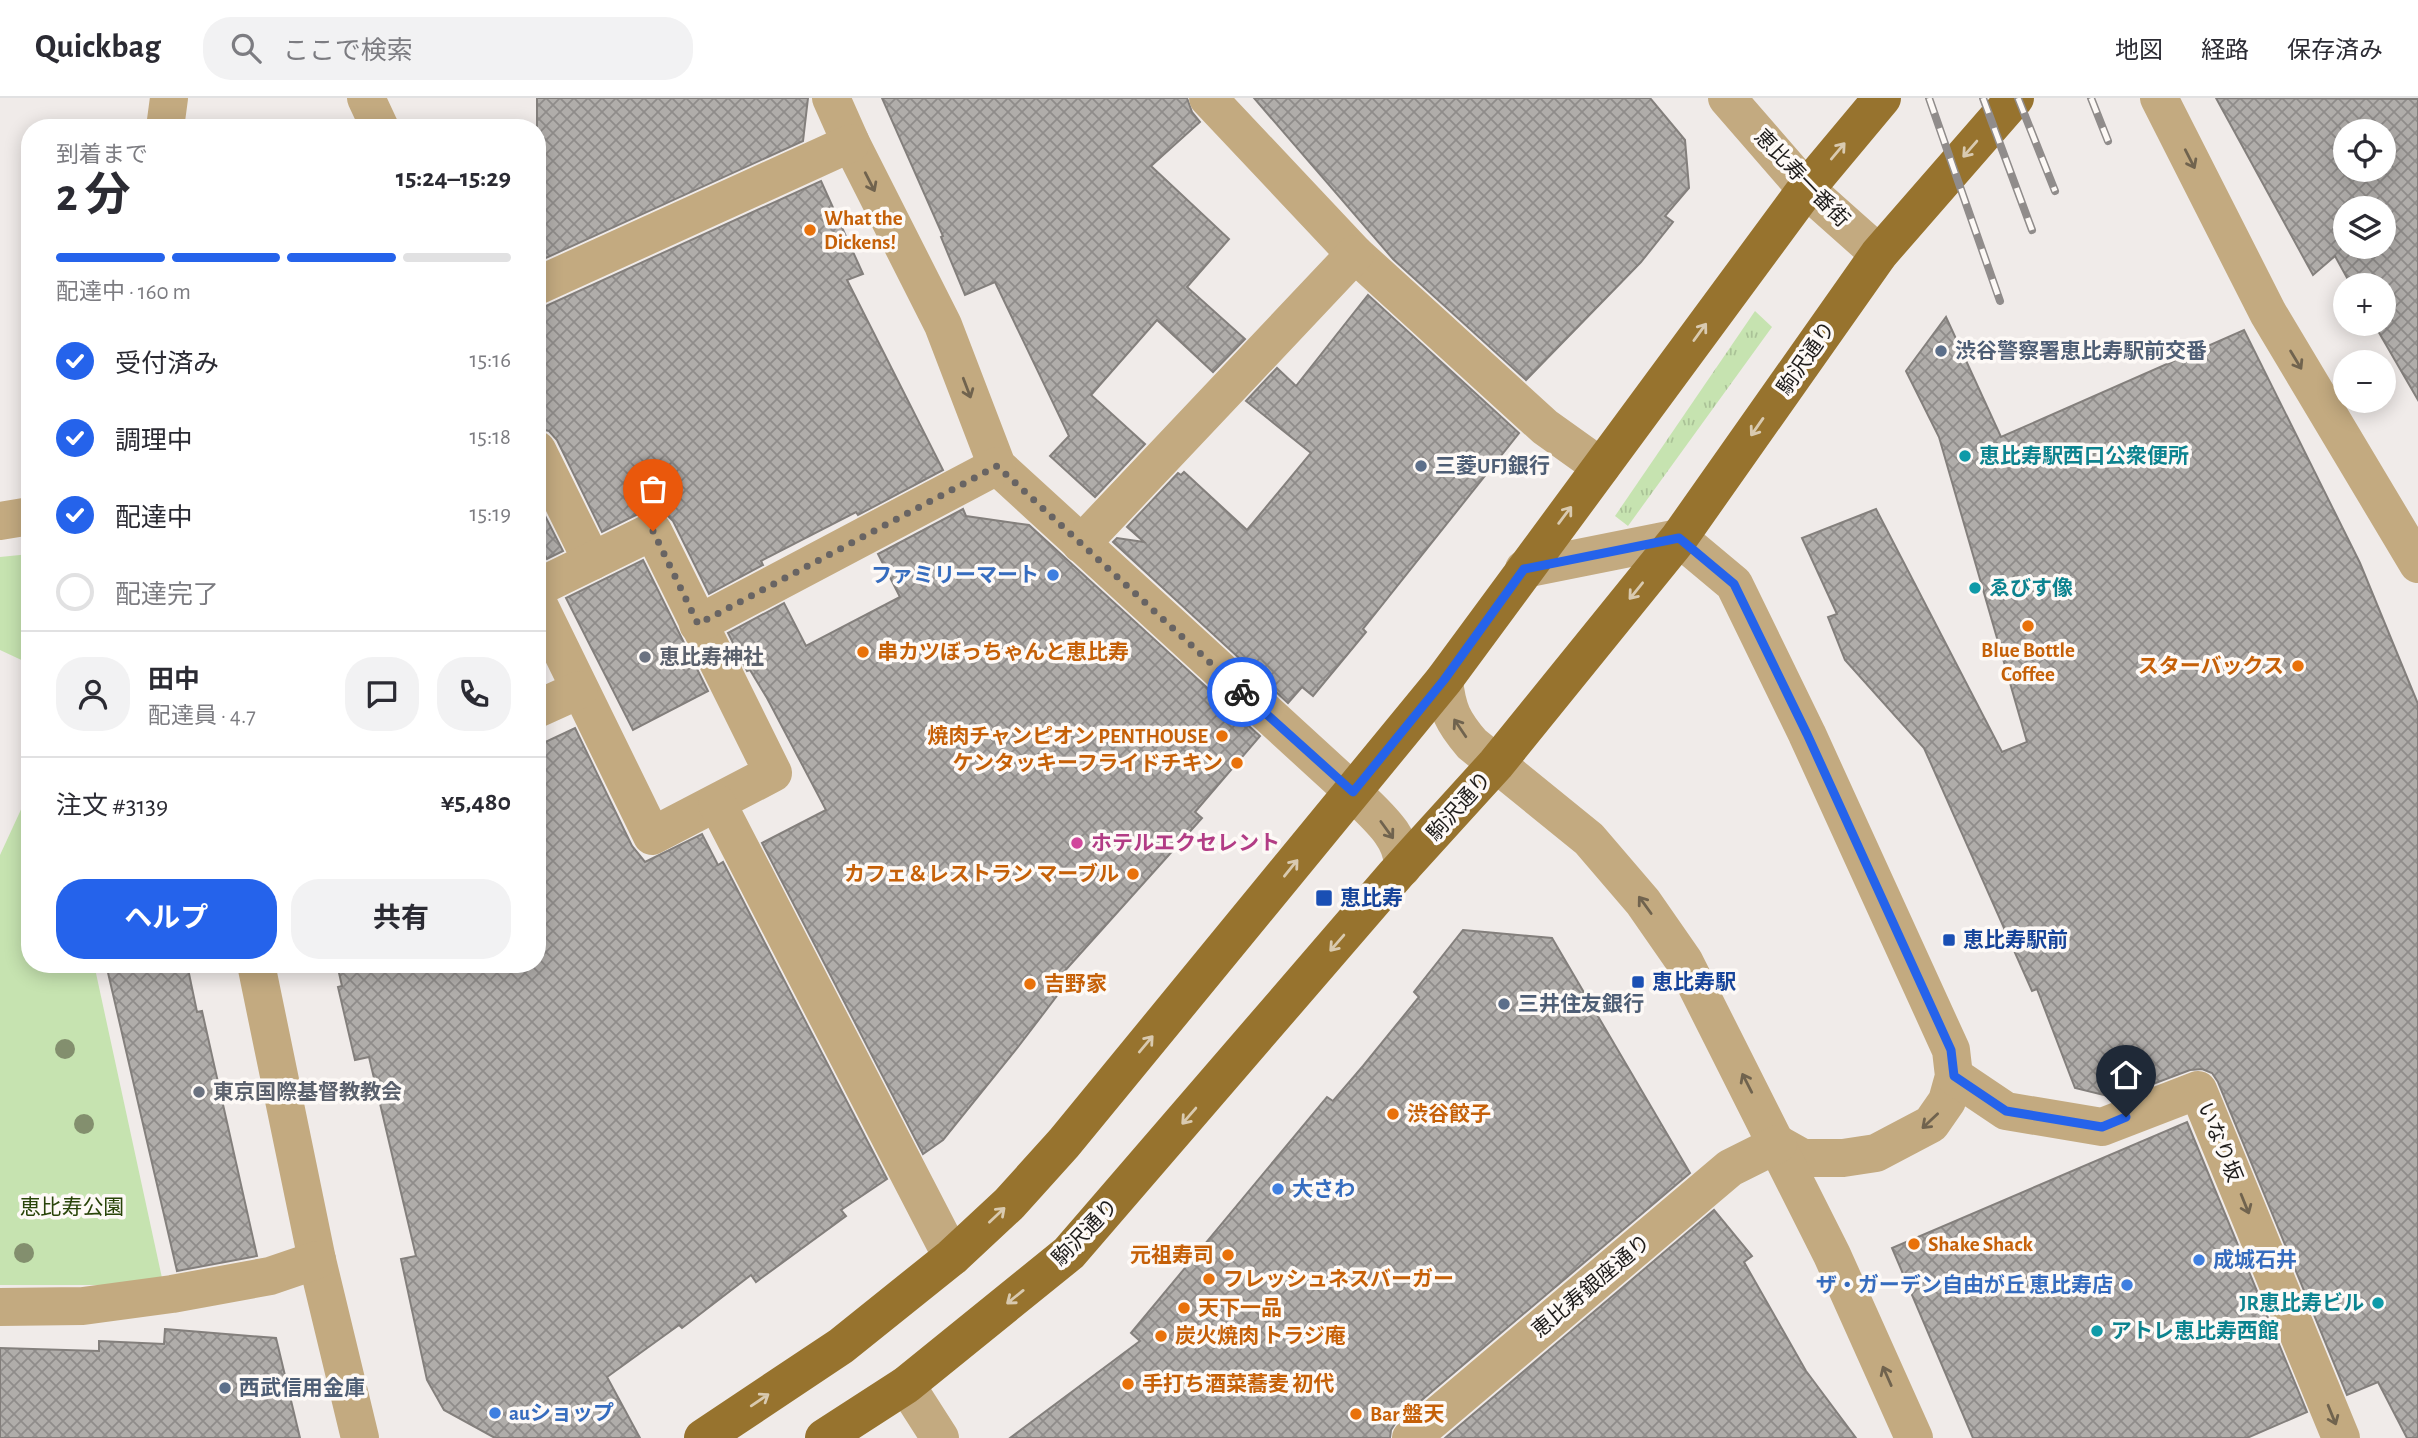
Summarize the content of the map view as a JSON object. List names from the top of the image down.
{
  "streets": {
    "main road": ["駒沢通り"],
    "street": ["恵比寿一番街", "いなり坂", "恵比寿銀座通り"]
  },
  "crossings": [
    ["恵比寿一番街", "駒沢通り"]
  ],
  "parks": ["恵比寿公園"],
  "places": {
    "other": [
      "What the Dickens!",
      "渋谷警察署恵比寿駅前交番",
      "恵比寿駅西口公衆便所",
      "三菱UFJ銀行",
      "ファミリーマート",
      "ゑびす像",
      "Blue Bottle Coffee",
      "串カツぼっちゃんと恵比寿",
      "恵比寿神社",
      "スターバックス",
      "焼肉チャンピオン PENTHOUSE",
      "ケンタッキーフライドチキン",
      "ホテルエクセレント",
      "カフェ＆レストラン マーブル",
      "吉野家",
      "三井住友銀行",
      "東京国際基督教教会",
      "渋谷餃子",
      "大さわ",
      "Shake Shack",
      "元祖寿司",
      "成城石井",
      "フレッシュネスバーガー",
      "ザ・ガーデン自由が丘 恵比寿店",
      "JR恵比寿ビル",
      "天下一品",
      "アトレ恵比寿西館",
      "炭火焼肉 トラジ庵",
      "手打ち酒菜蕎麦 初代",
      "西武信用金庫",
      "auショップ",
      "Bar 盤天"
    ],
    "transit": ["恵比寿", "恵比寿駅前", "恵比寿駅"]
  },
  "page": {
    "header": "Quickbag",
    "search": "ここで検索",
    "nav": ["地図", "経路", "保存済み"],
    "map_buttons": ["+", "−"],
    "heading": ["2 分", "到着まで", "15:24–15:29"],
    "panel": [
      "田中",
      "配達員 · 4.7",
      "注文 #3139",
      "¥5,480"
    ],
    "bar": "配達中 · 160 m",
    "list": [
      ["受付済み", "15:16"],
      ["調理中", "15:18"],
      ["配達中", "15:19"],
      "配達完了"
    ],
    "buttons": ["ヘルプ", "共有"]
  }
}
